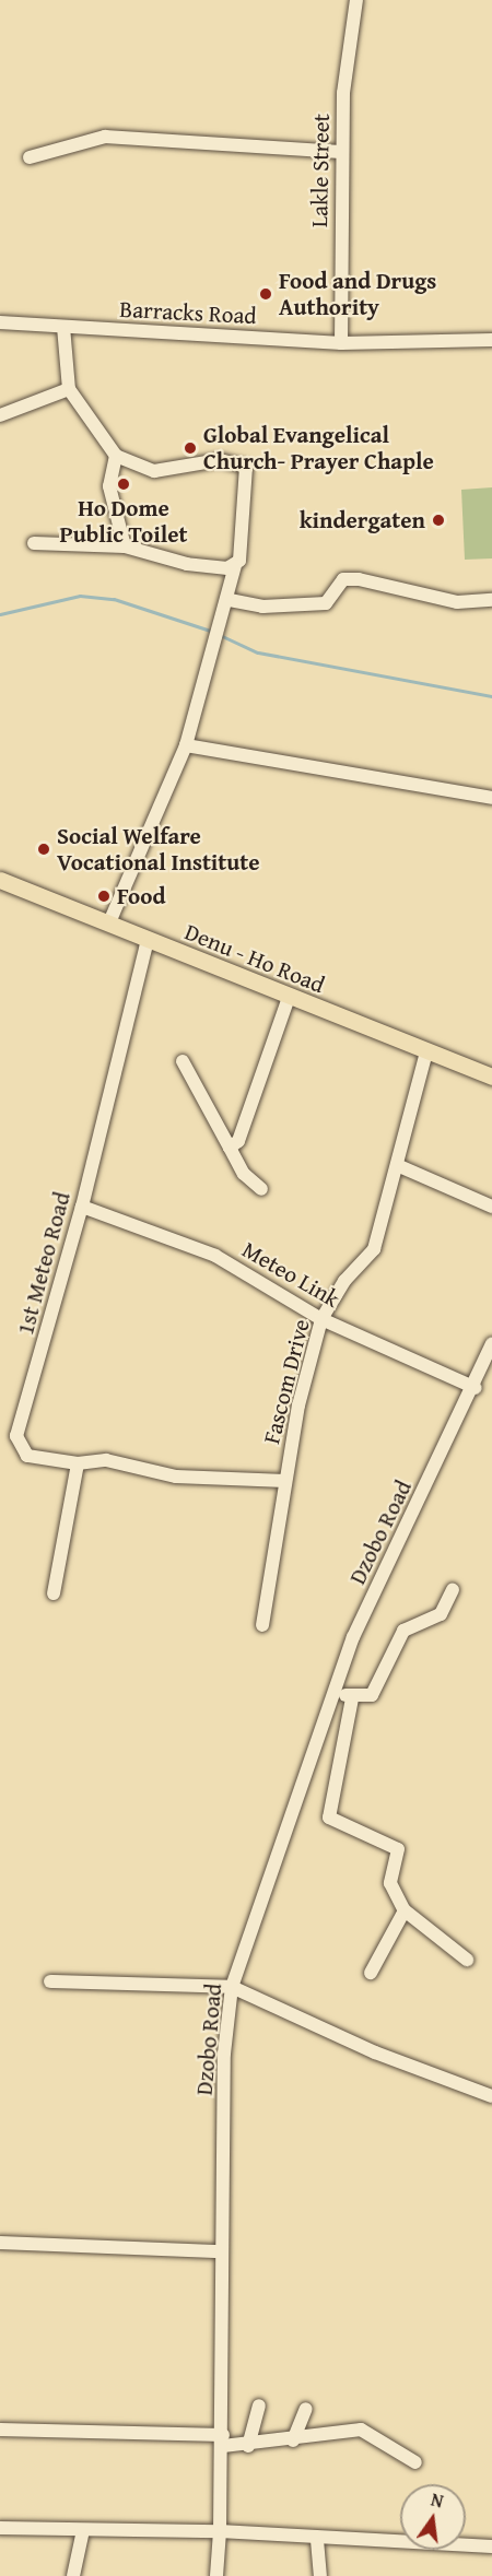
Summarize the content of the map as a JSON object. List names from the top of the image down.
{
  "streets": {
    "main road": ["Denu - Ho Road"],
    "street": [
      "Lakle Street",
      "Barracks Road",
      "1st Meteo Road",
      "Meteo Link",
      "Fascom Drive",
      "Dzobo Road"
    ]
  },
  "crossings": [
    ["Lakle Street", "Barracks Road"],
    ["Denu - Ho Road", "1st Meteo Road"],
    ["Denu - Ho Road", "Fascom Drive"],
    ["1st Meteo Road", "Meteo Link"],
    ["Meteo Link", "Fascom Drive"],
    ["Meteo Link", "Dzobo Road"]
  ],
  "places": [
    "Food and Drugs Authority",
    "Global Evangelical Church- Prayer Chaple",
    "Ho Dome Public Toilet",
    "kindergaten",
    "Social Welfare Vocational Institute",
    "Food"
  ],
  "north": "top"
}
